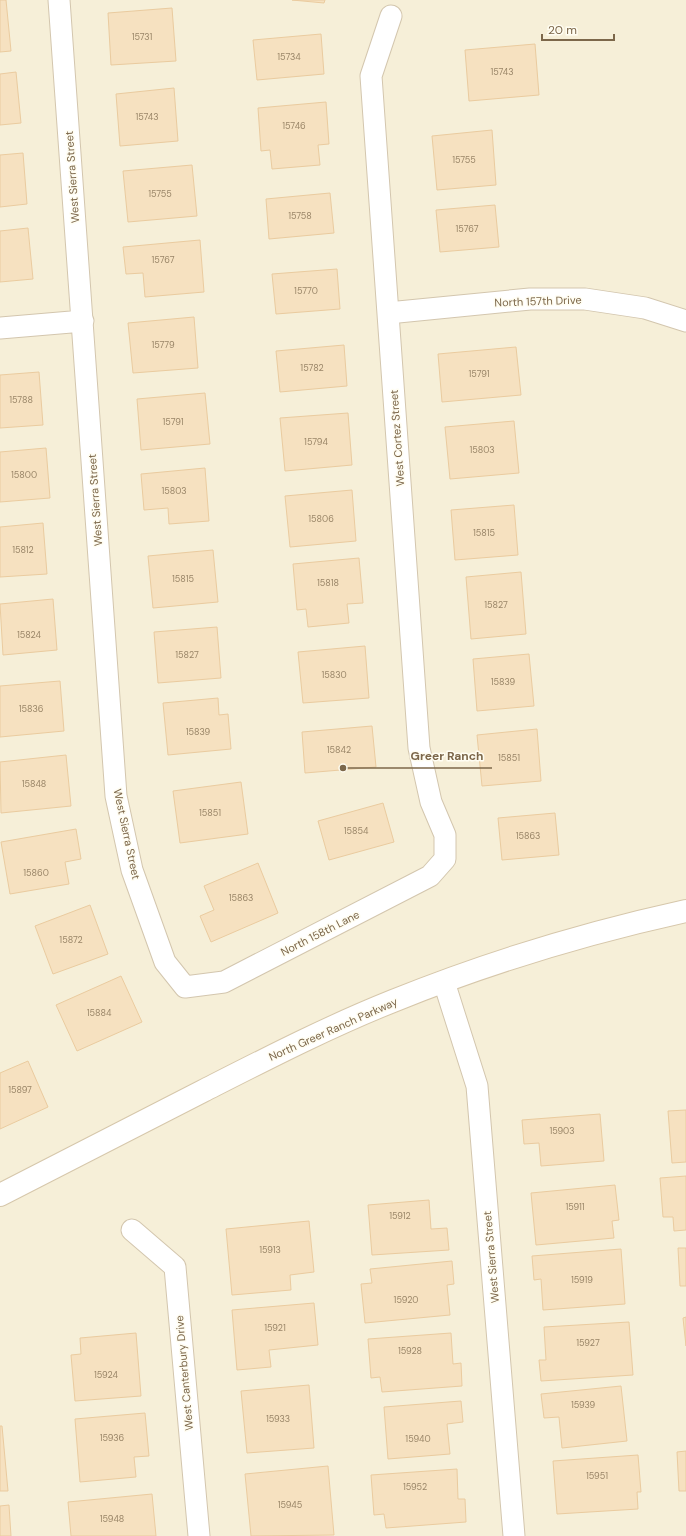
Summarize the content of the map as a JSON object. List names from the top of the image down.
{
  "streets": {
    "street": [
      "West Sierra Street",
      "North 157th Drive",
      "West Cortez Street",
      "North 158th Lane",
      "North Greer Ranch Parkway",
      "West Canterbury Drive"
    ]
  },
  "crossings": [
    ["West Sierra Street", "North 158th Lane"],
    ["West Sierra Street", "North Greer Ranch Parkway"],
    ["North 157th Drive", "West Cortez Street"],
    ["West Cortez Street", "North 158th Lane"]
  ],
  "places": ["Greer Ranch"],
  "house_numbers": [
    "15731",
    "15734",
    "15743",
    "15743",
    "15746",
    "15755",
    "15755",
    "15758",
    "15767",
    "15767",
    "15770",
    "15779",
    "15782",
    "15791",
    "15788",
    "15791",
    "15794",
    "15803",
    "15800",
    "15803",
    "15806",
    "15815",
    "15812",
    "15815",
    "15818",
    "15827",
    "15824",
    "15827",
    "15830",
    "15839",
    "15836",
    "15839",
    "15842",
    "15851",
    "15848",
    "15851",
    "15854",
    "15863",
    "15860",
    "15863",
    "15872",
    "15884",
    "15897",
    "15903",
    "15911",
    "15912",
    "15913",
    "15919",
    "15920",
    "15921",
    "15927",
    "15928",
    "15924",
    "15939",
    "15933",
    "15936",
    "15940",
    "15951",
    "15952",
    "15945",
    "15948"
  ],
  "scale_bar": "20 m"
}
